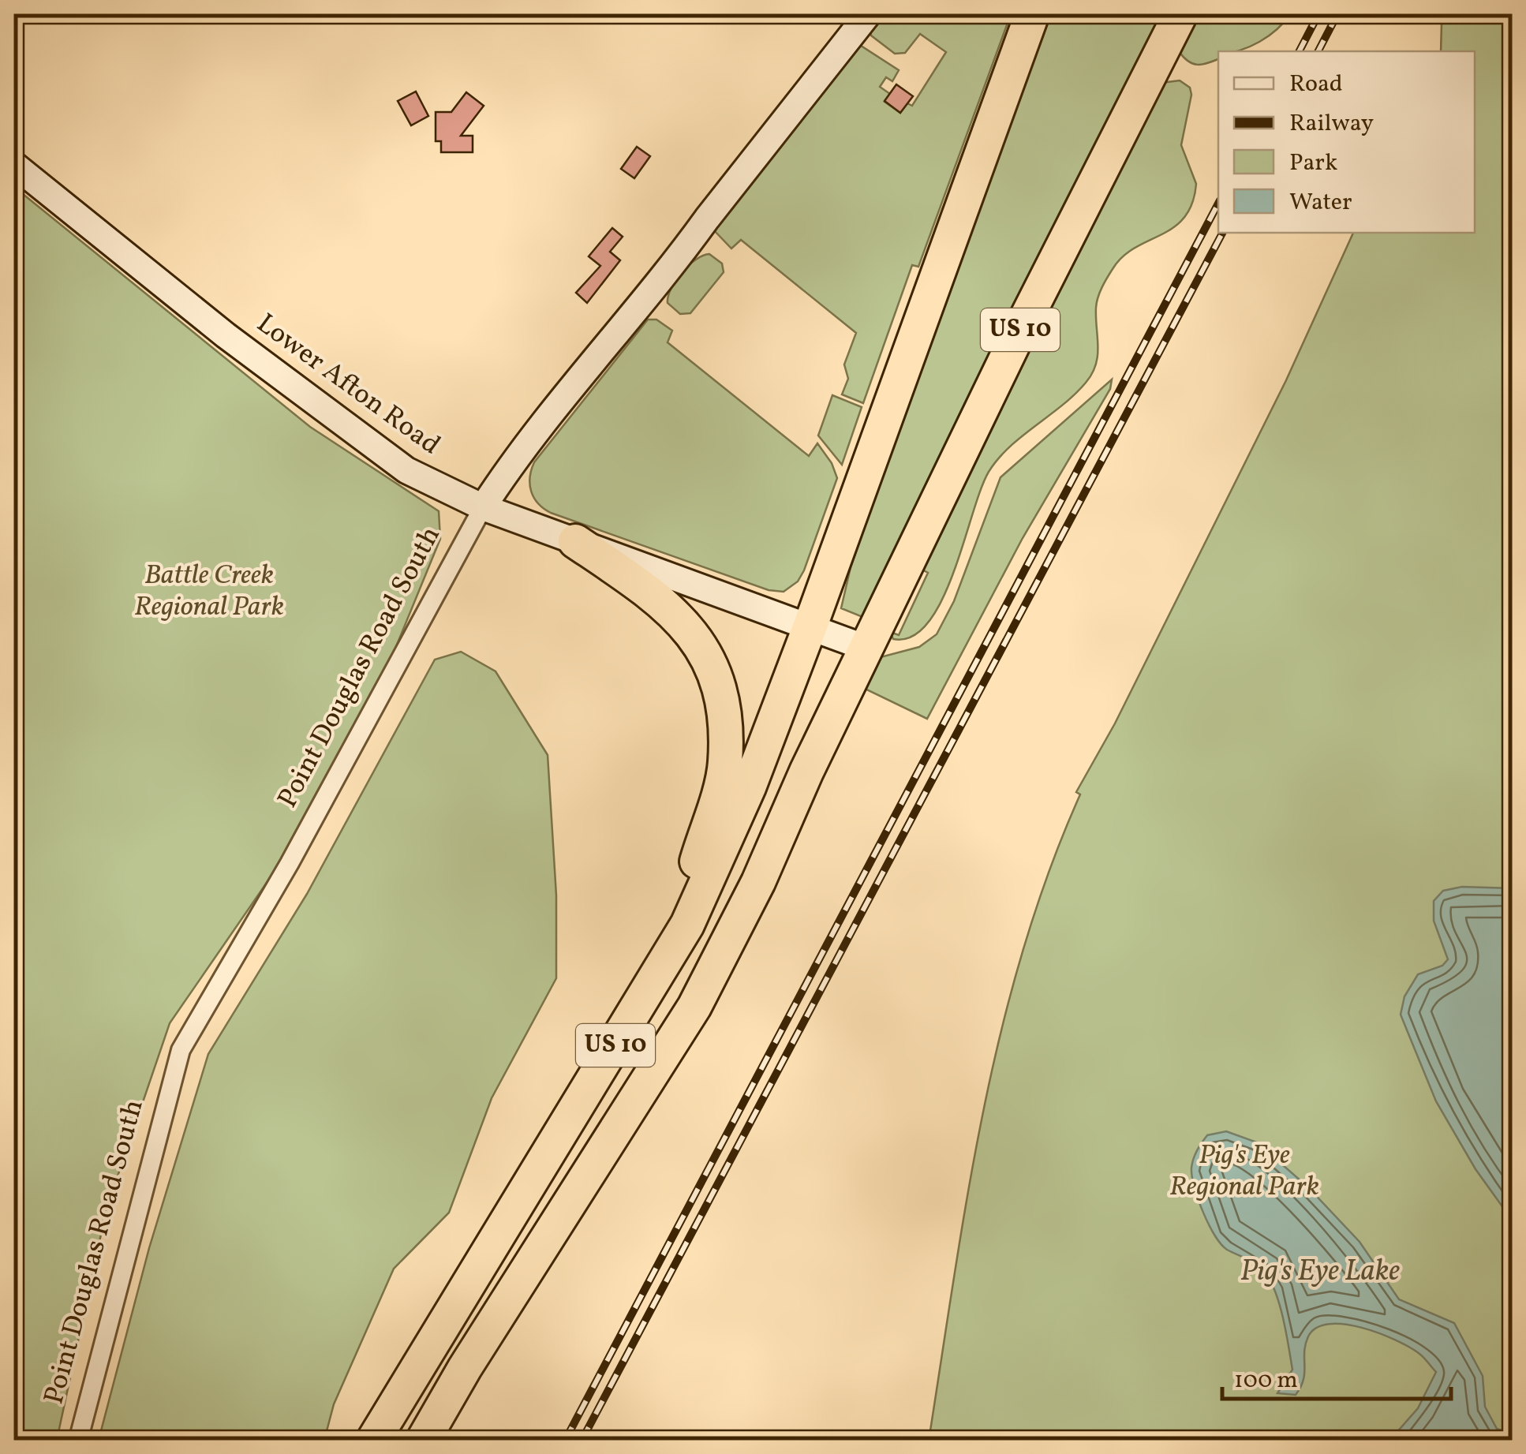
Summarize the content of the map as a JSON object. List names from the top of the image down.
{
  "streets": {
    "highway": ["US 10"],
    "main road": ["Lower Afton Road", "Point Douglas Road South"]
  },
  "crossings": [
    ["US 10", "Lower Afton Road"],
    ["Lower Afton Road", "Point Douglas Road South"]
  ],
  "water": ["Pig's Eye Lake"],
  "parks": ["Battle Creek Regional Park", "Pig's Eye Regional Park"],
  "legend": [
    "Road",
    "Railway",
    "Park",
    "Water"
  ],
  "scale_bar": "100 m"
}
